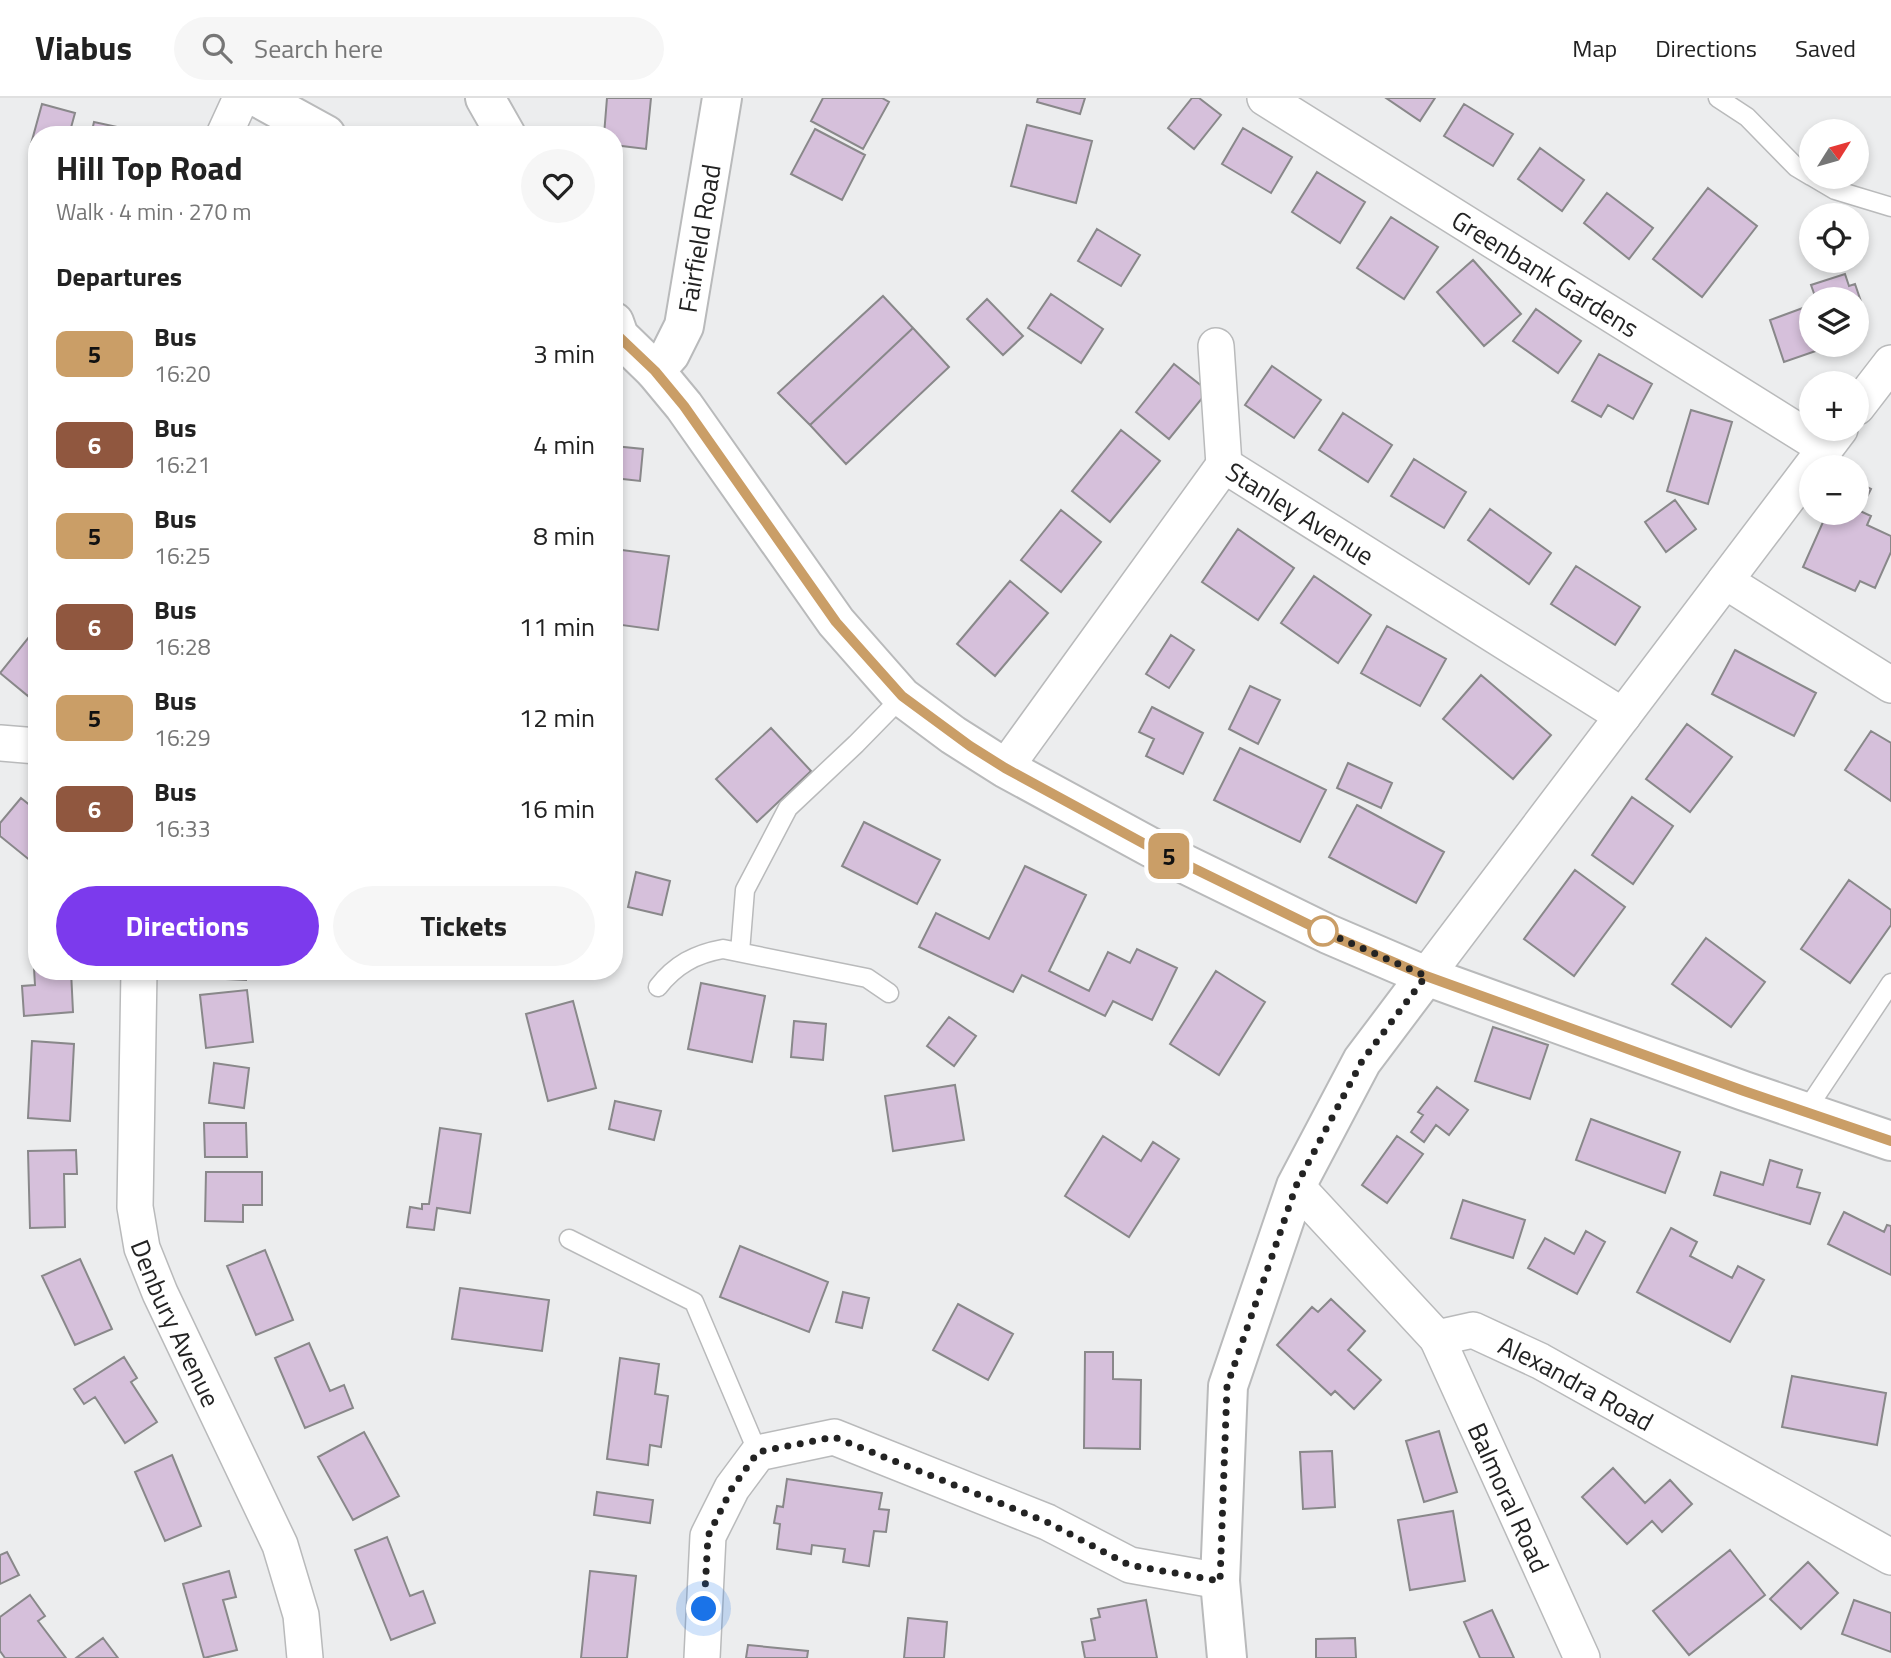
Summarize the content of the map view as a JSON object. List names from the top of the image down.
{
  "streets": {
    "street": [
      "Fairfield Road",
      "Greenbank Gardens",
      "Stanley Avenue",
      "Denbury Avenue",
      "Alexandra Road",
      "Balmoral Road"
    ]
  },
  "crossings": [
    ["Alexandra Road", "Balmoral Road"]
  ],
  "lines": ["bus line 5"],
  "north": "top right",
  "page": {
    "header": "Viabus",
    "search": "Search here",
    "nav": ["Map", "Directions", "Saved"],
    "on_map": "5",
    "map_buttons": ["+", "−"],
    "heading": [
      ["Hill Top Road", "Walk · 4 min · 270 m"],
      "Departures"
    ],
    "list": [
      {
        "mark": "5",
        "name": "Bus",
        "note": "16:20",
        "value": "3 min"
      },
      {
        "mark": "6",
        "name": "Bus",
        "note": "16:21",
        "value": "4 min"
      },
      {
        "mark": "5",
        "name": "Bus",
        "note": "16:25",
        "value": "8 min"
      },
      {
        "mark": "6",
        "name": "Bus",
        "note": "16:28",
        "value": "11 min"
      },
      {
        "mark": "5",
        "name": "Bus",
        "note": "16:29",
        "value": "12 min"
      },
      {
        "mark": "6",
        "name": "Bus",
        "note": "16:33",
        "value": "16 min"
      }
    ],
    "buttons": ["Directions", "Tickets"]
  }
}
